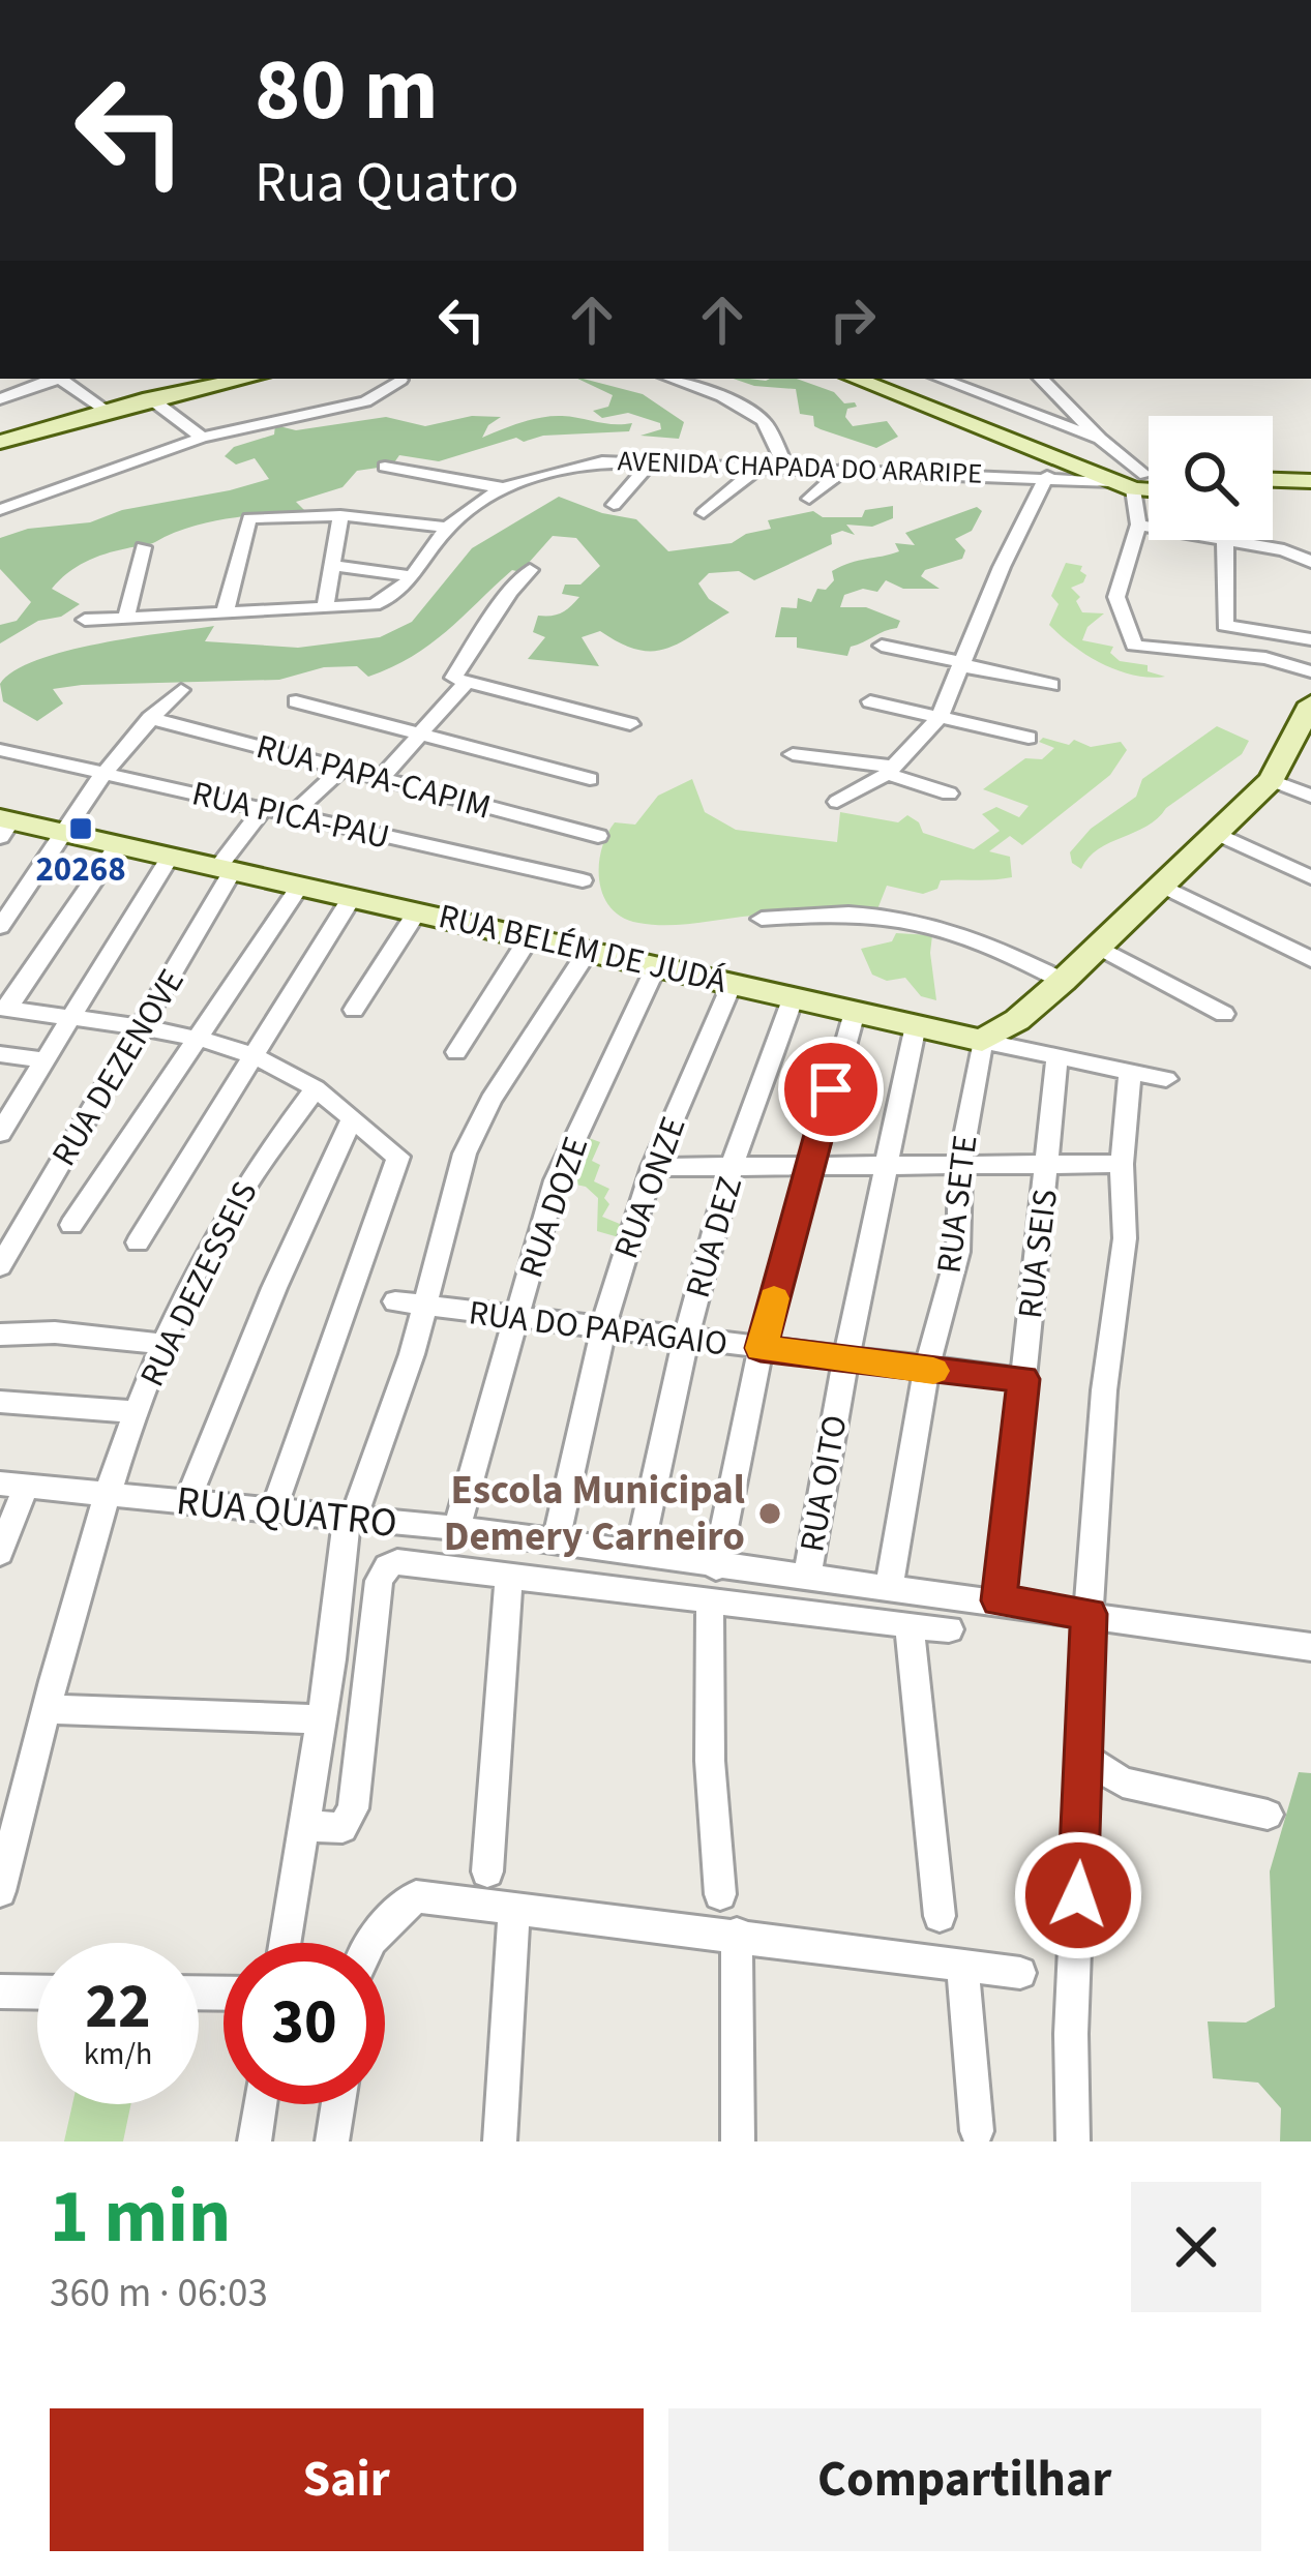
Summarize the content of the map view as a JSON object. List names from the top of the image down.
{
  "streets": {
    "street": [
      "AVENIDA CHAPADA DO ARARIPE",
      "RUA PAPA-CAPIM",
      "RUA PICA-PAU",
      "RUA BELÉM DE JUDÁ",
      "RUA DEZENOVE",
      "RUA ONZE",
      "RUA SETE",
      "RUA DOZE",
      "RUA DEZ",
      "RUA SEIS",
      "RUA DEZESSEIS",
      "RUA DO PAPAGAIO",
      "RUA OITO",
      "RUA QUATRO"
    ]
  },
  "crossings": [
    ["RUA PICA-PAU", "RUA DEZENOVE"],
    ["RUA BELÉM DE JUDÁ", "RUA DEZENOVE"],
    ["RUA BELÉM DE JUDÁ", "RUA ONZE"],
    ["RUA BELÉM DE JUDÁ", "RUA SETE"],
    ["RUA BELÉM DE JUDÁ", "RUA DOZE"],
    ["RUA BELÉM DE JUDÁ", "RUA DEZ"],
    ["RUA BELÉM DE JUDÁ", "RUA SEIS"],
    ["RUA BELÉM DE JUDÁ", "RUA OITO"],
    ["RUA ONZE", "RUA DO PAPAGAIO"],
    ["RUA ONZE", "RUA QUATRO"],
    ["RUA SETE", "RUA DO PAPAGAIO"],
    ["RUA SETE", "RUA QUATRO"],
    ["RUA DOZE", "RUA DO PAPAGAIO"],
    ["RUA DOZE", "RUA QUATRO"],
    ["RUA DEZ", "RUA DO PAPAGAIO"],
    ["RUA DEZ", "RUA QUATRO"],
    ["RUA SEIS", "RUA DO PAPAGAIO"],
    ["RUA SEIS", "RUA QUATRO"],
    ["RUA DEZESSEIS", "RUA QUATRO"],
    ["RUA DO PAPAGAIO", "RUA OITO"],
    ["RUA OITO", "RUA QUATRO"]
  ],
  "places": {
    "transit": ["20268"],
    "other": ["Escola Municipal Demery Carneiro"]
  },
  "page": {
    "turn": ["80 m", "Rua Quatro"],
    "speed": "22 km/h",
    "limit": "30",
    "heading": ["1 min", "360 m · 06:03"],
    "buttons": ["Sair", "Compartilhar"]
  }
}
